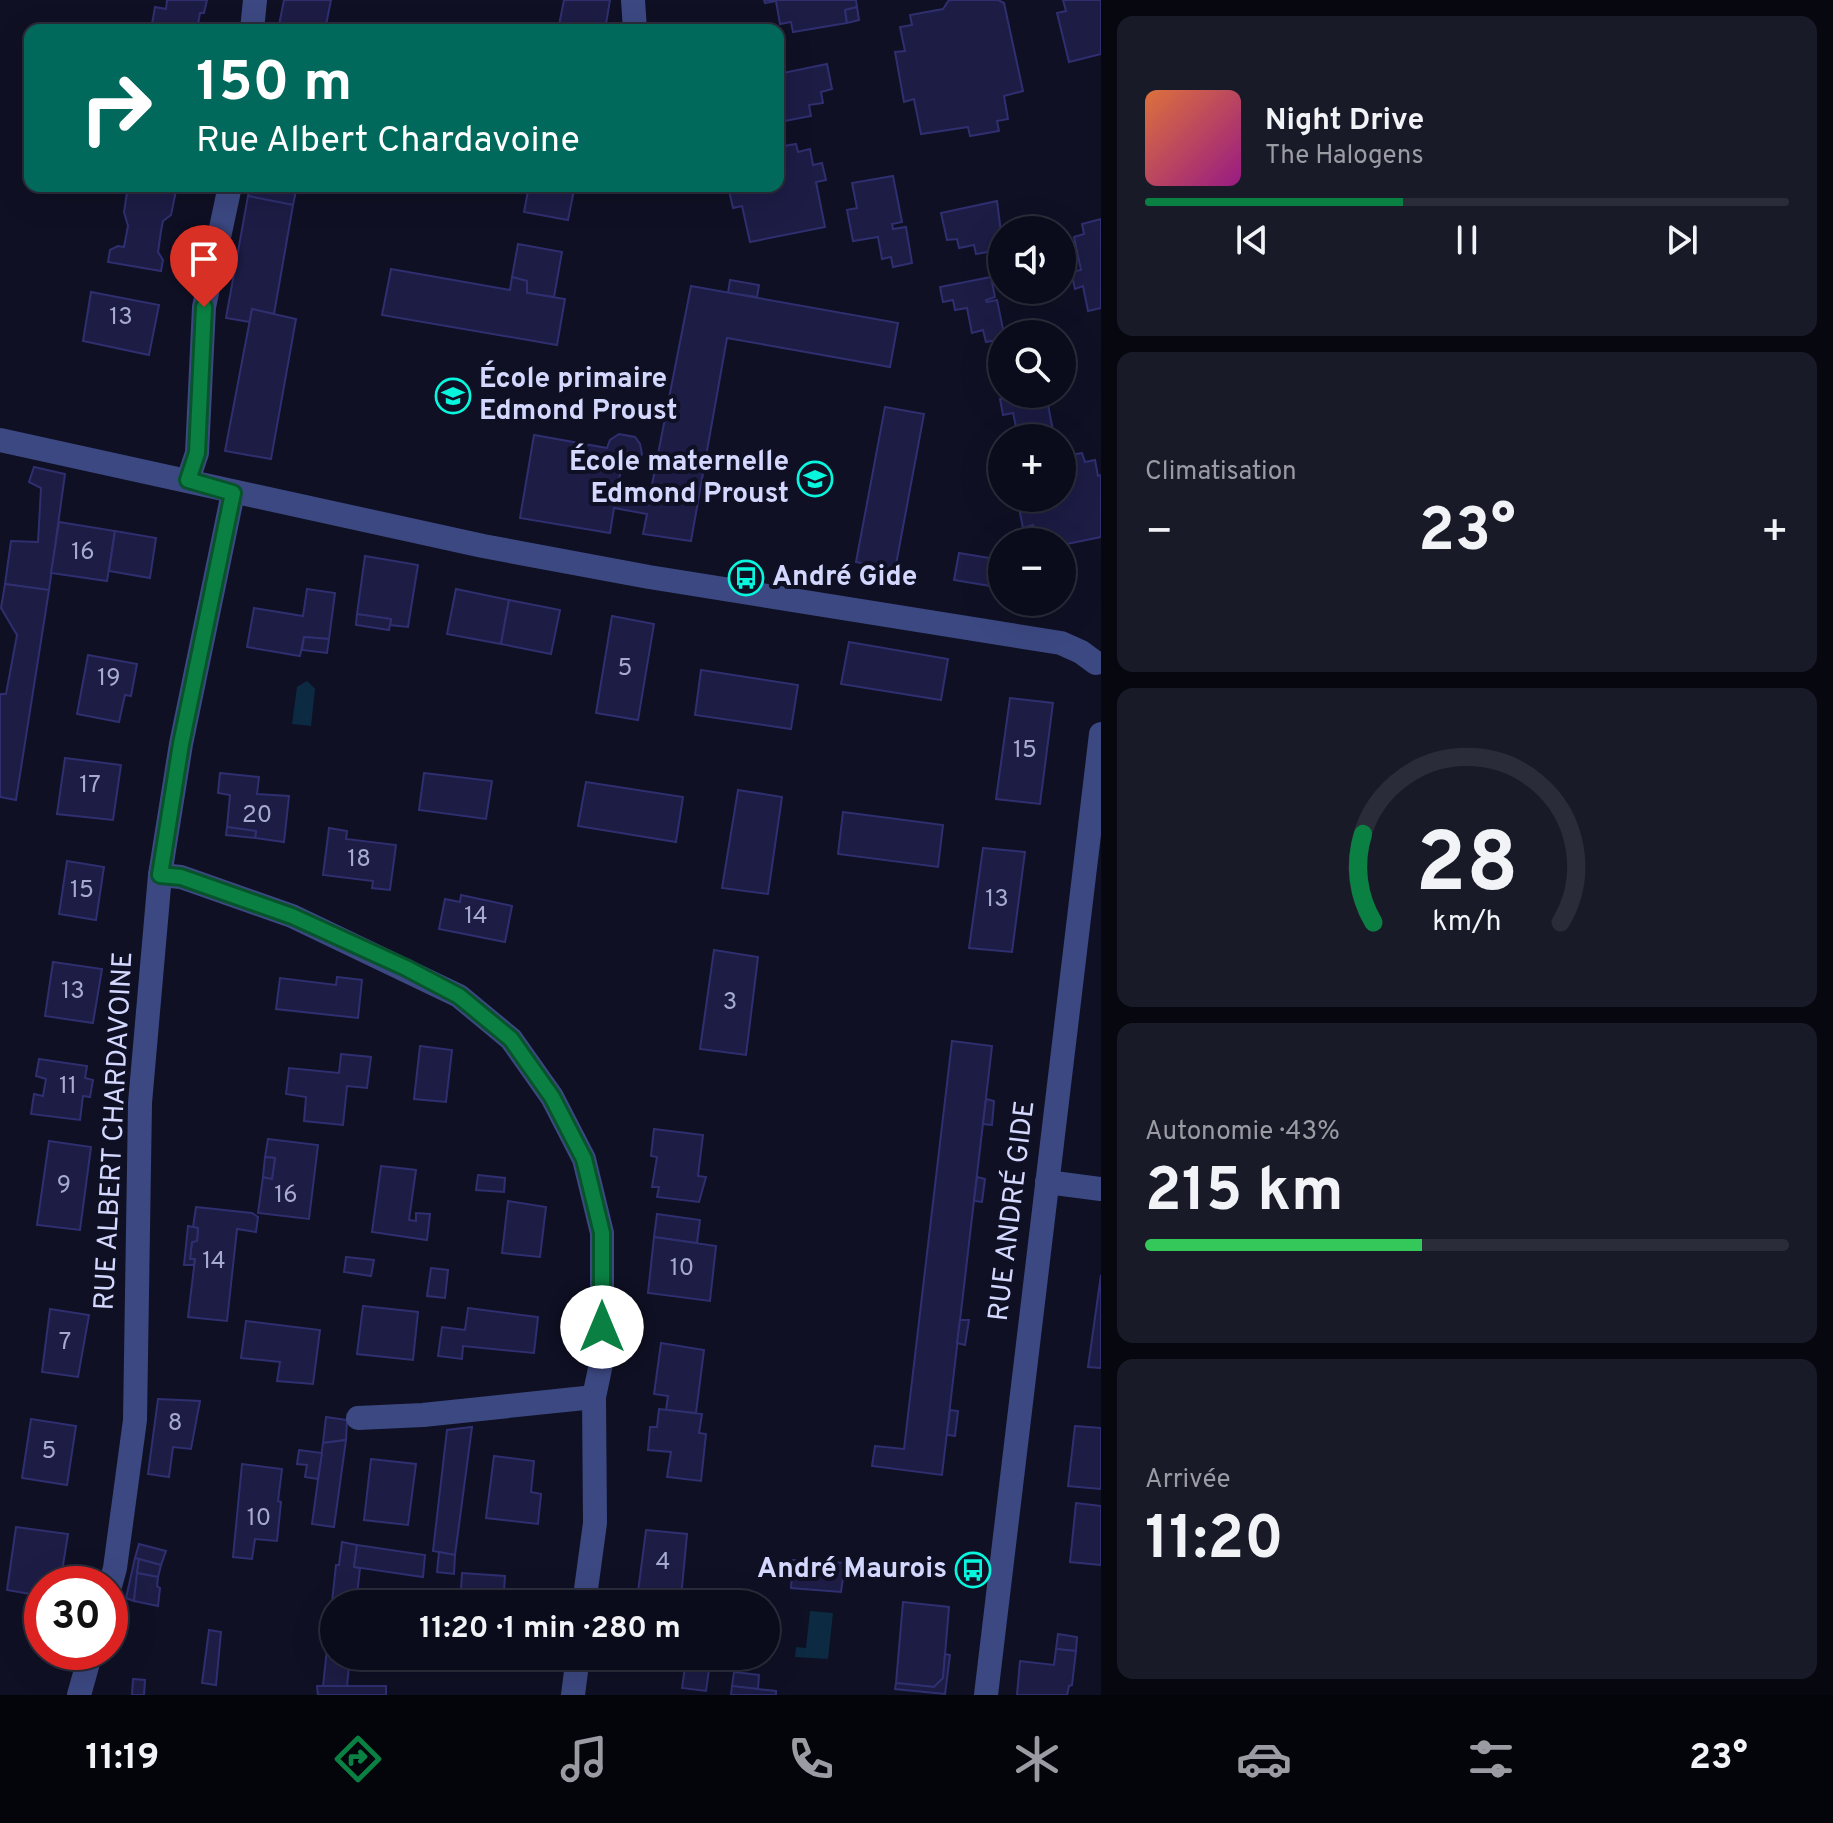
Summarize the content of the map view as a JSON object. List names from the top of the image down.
{
  "streets": {
    "street": ["RUE ALBERT CHARDAVOINE", "RUE ANDRÉ GIDE"]
  },
  "places": {
    "school or university": ["École primaire Edmond Proust", "École maternelle Edmond Proust"],
    "bus stop": ["André Gide", "André Maurois"]
  },
  "house_numbers": [
    "13",
    "16",
    "5",
    "19",
    "15",
    "17",
    "20",
    "18",
    "15",
    "13",
    "14",
    "13",
    "3",
    "11",
    "9",
    "16",
    "14",
    "10",
    "7",
    "8",
    "5",
    "10",
    "4"
  ],
  "page": {
    "turn": ["150 m", "Rue Albert Chardavoine"],
    "song": ["Night Drive", "The Halogens"],
    "map_buttons": ["+", "−"],
    "tile": [
      "Climatisation",
      ["Autonomie · 43%", "215 km"],
      ["Arrivée", "11:20"]
    ],
    "heat": ["−", "23°", "+"],
    "limit": "30",
    "trip": "11:20 · 1 min · 280 m",
    "tabs": ["11:19", "23°"],
    "gauge": ["28", "km/h"]
  }
}
